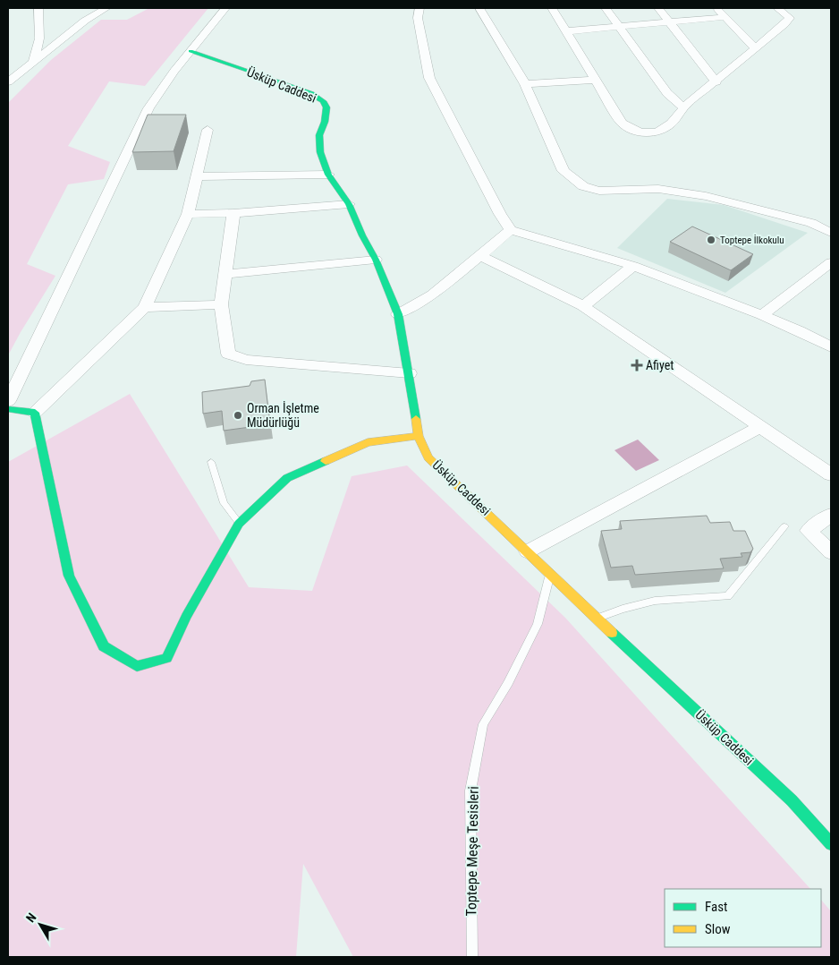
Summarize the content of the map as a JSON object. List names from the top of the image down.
{
  "streets": {
    "street": ["Üsküp Caddesi"],
    "lane": ["Toptepe Meşe Tesisleri"]
  },
  "crossings": [
    ["Üsküp Caddesi", "Toptepe Meşe Tesisleri"]
  ],
  "places": {
    "other": ["Toptepe İlkokulu", "Orman İşletme Müdürlüğü"],
    "health": ["Afiyet"]
  },
  "legend": ["Fast", "Slow"],
  "north": "top left"
}
